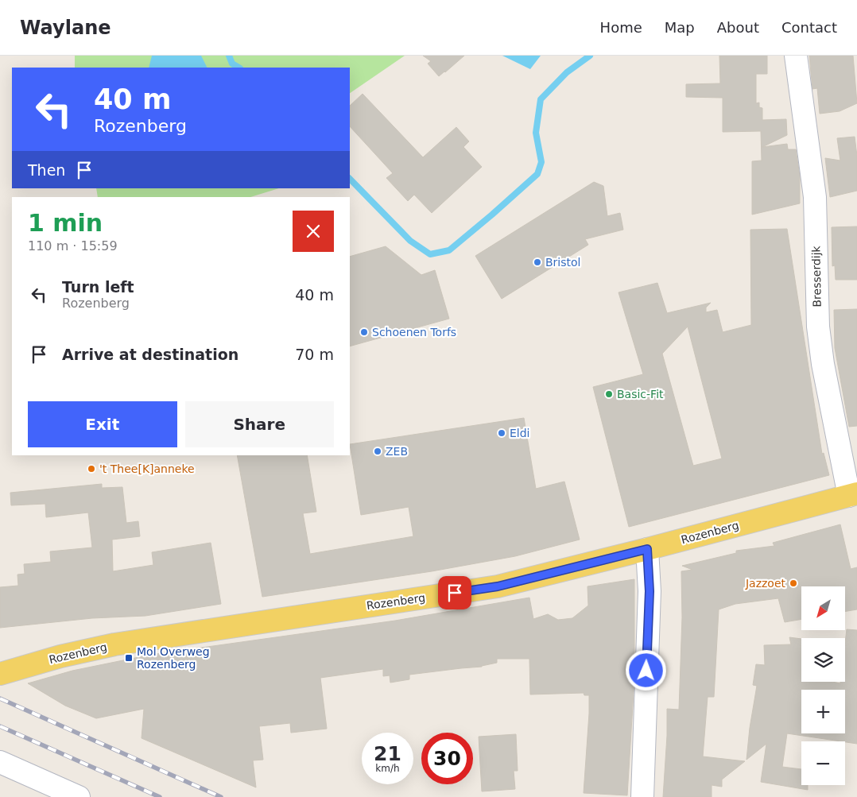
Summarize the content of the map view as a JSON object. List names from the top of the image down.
{
  "streets": {
    "main road": ["Rozenberg"],
    "street": ["Bresserdijk"]
  },
  "crossings": [
    ["Bresserdijk", "Rozenberg"]
  ],
  "places": {
    "other": [
      "Bristol",
      "Schoenen Torfs",
      "Basic-Fit",
      "Eldi",
      "ZEB",
      "'t Thee[K]anneke",
      "Jazzoet"
    ],
    "transit": ["Mol Overweg Rozenberg"]
  },
  "north": "bottom left",
  "page": {
    "header": "Waylane",
    "nav": [
      "Home",
      "Map",
      "About",
      "Contact"
    ],
    "turn": ["40 m", "Rozenberg"],
    "then": "Then",
    "heading": ["1 min", "110 m · 15:59"],
    "list": [
      {
        "name": "Turn left",
        "note": "Rozenberg",
        "value": "40 m"
      },
      {
        "name": "Arrive at destination",
        "value": "70 m"
      }
    ],
    "buttons": ["Exit", "Share"],
    "map_buttons": ["+", "−"],
    "speed": "21 km/h",
    "limit": "30"
  }
}
